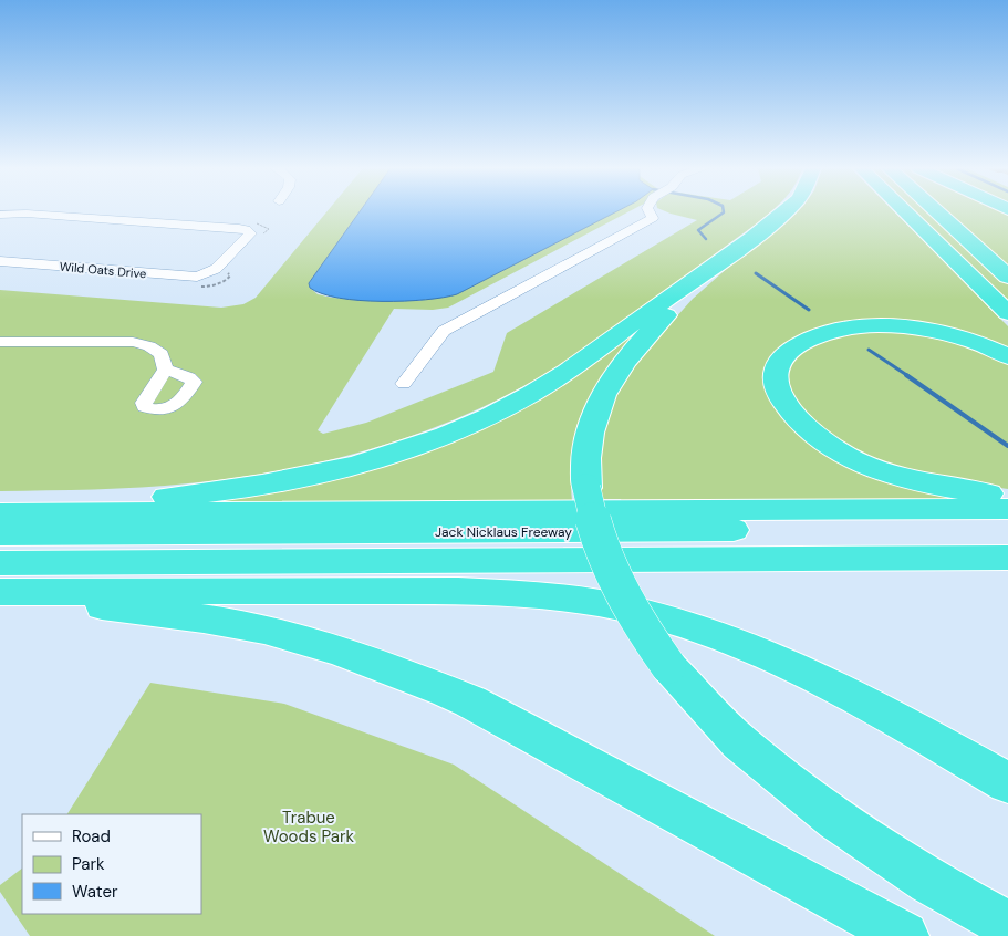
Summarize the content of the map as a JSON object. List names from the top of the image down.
{
  "streets": {
    "highway": ["Jack Nicklaus Freeway"],
    "street": ["Wild Oats Drive"]
  },
  "parks": ["Trabue Woods Park"],
  "legend": ["Road", "Park", "Water"]
}
